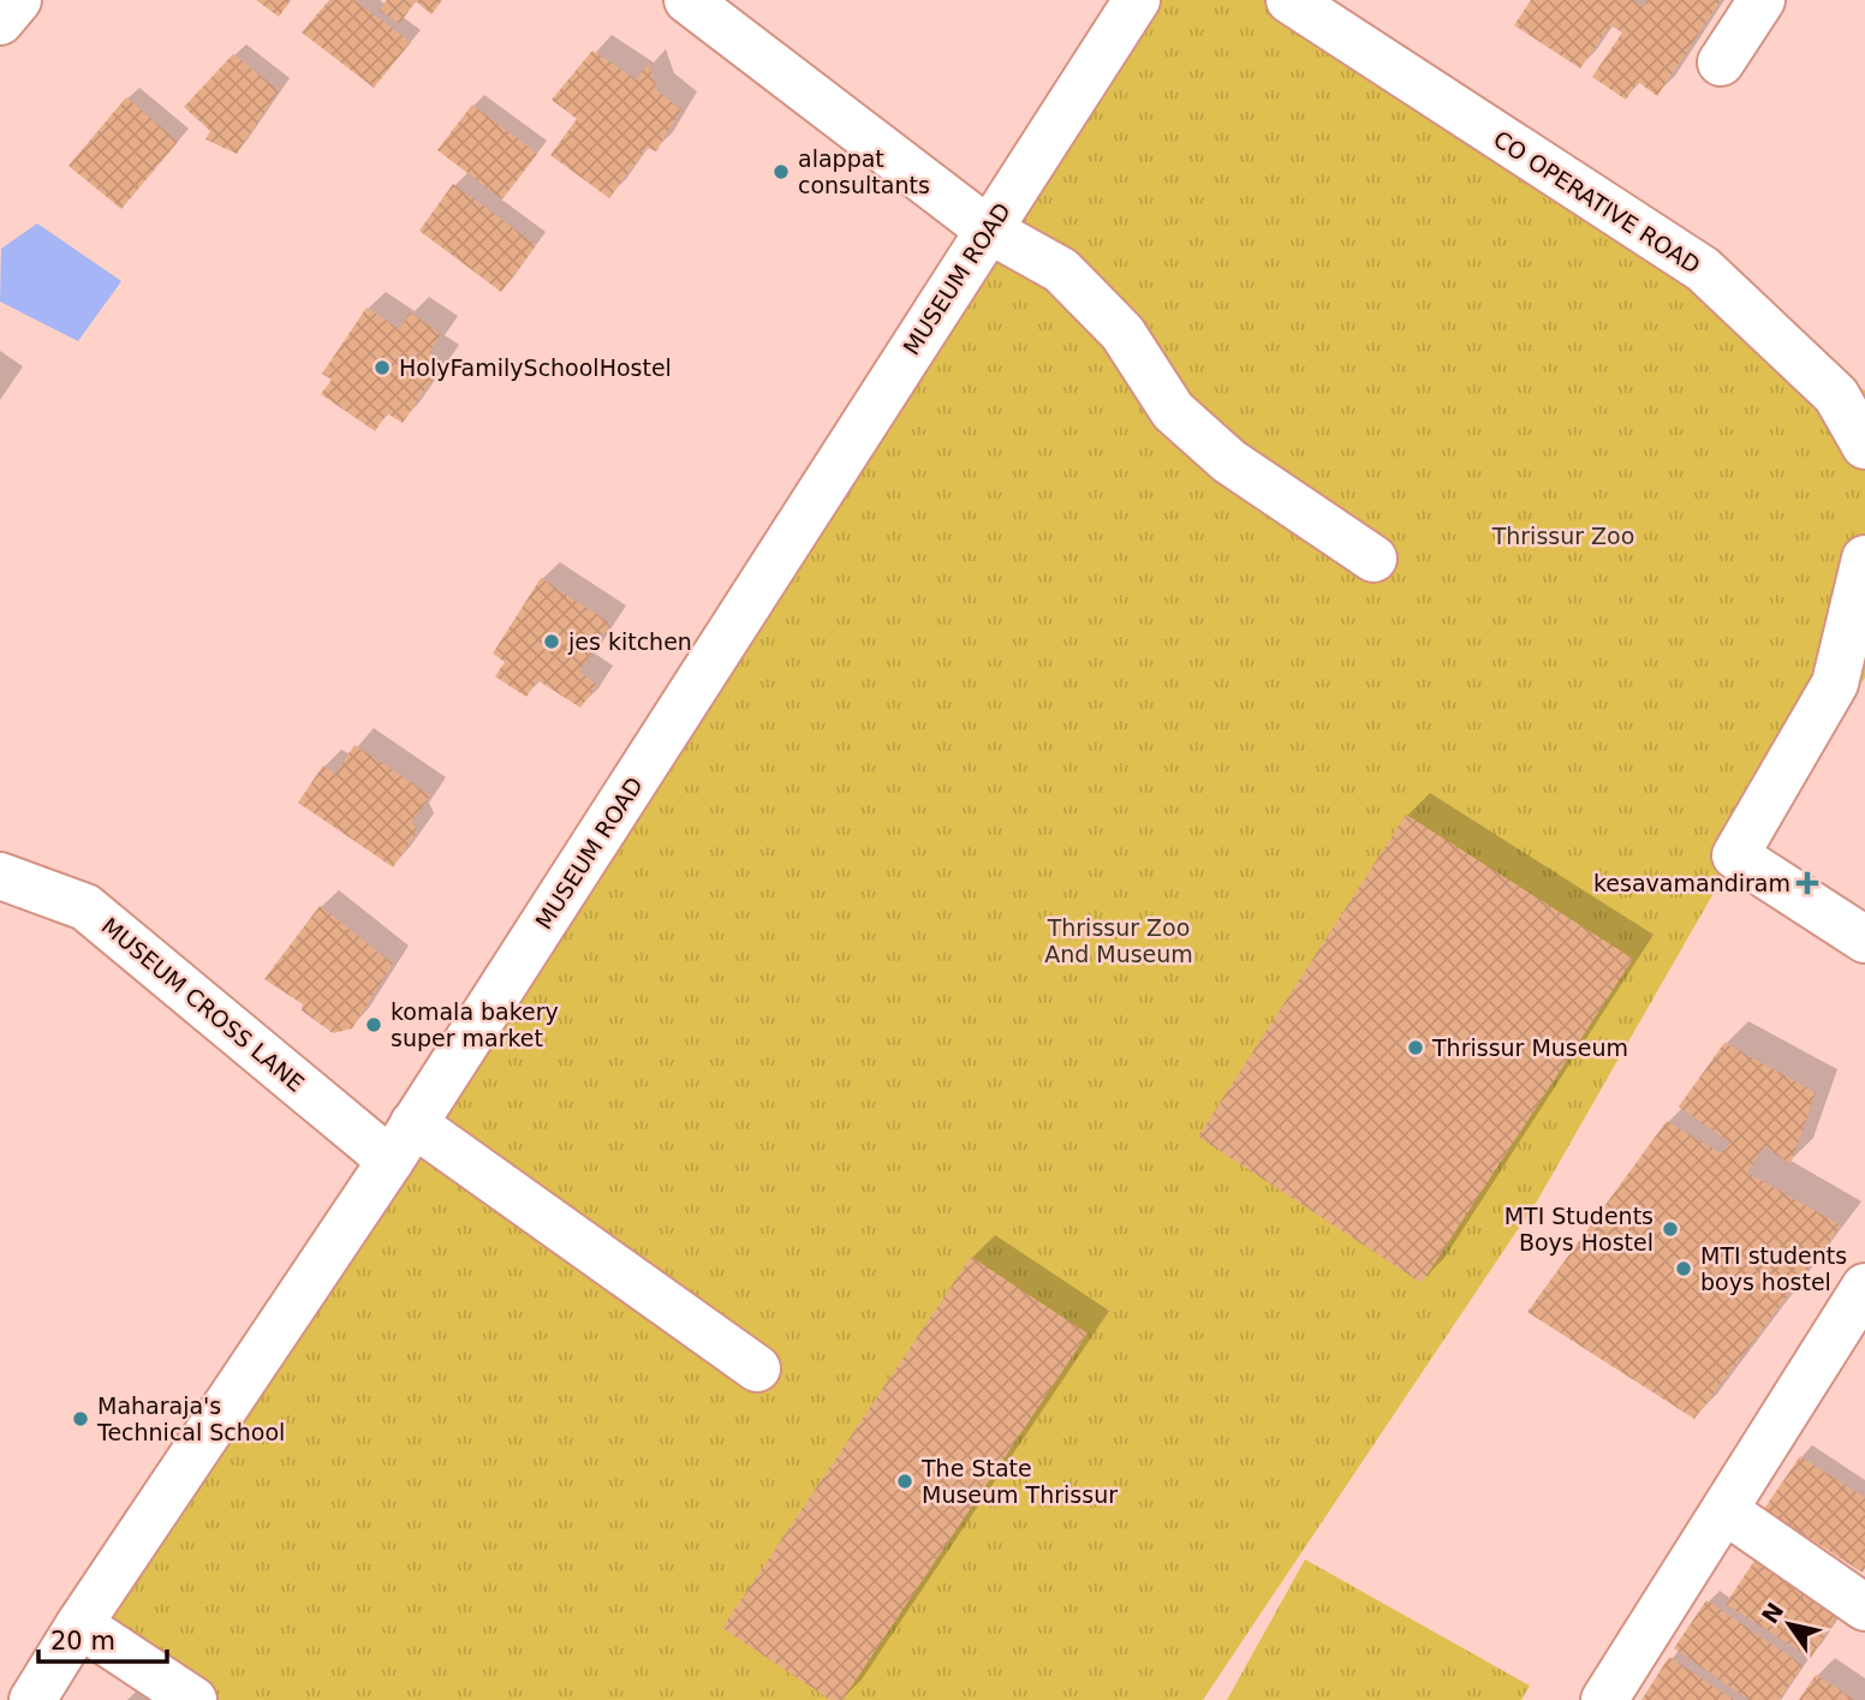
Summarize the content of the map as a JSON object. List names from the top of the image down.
{
  "streets": {
    "street": ["CO OPERATIVE ROAD", "MUSEUM ROAD", "MUSEUM CROSS LANE"]
  },
  "crossings": [
    ["MUSEUM ROAD", "MUSEUM CROSS LANE"]
  ],
  "parks": ["Thrissur Zoo", "Thrissur Zoo And Museum"],
  "places": {
    "other": [
      "alappat consultants",
      "HolyFamilySchoolHostel",
      "jes kitchen",
      "komala bakery super market",
      "Thrissur Museum",
      "MTI Students Boys Hostel",
      "MTI students boys hostel",
      "Maharaja's Technical School",
      "The State Museum Thrissur"
    ],
    "health": ["kesavamandiram"]
  },
  "scale_bar": "20 m",
  "north": "top left"
}
